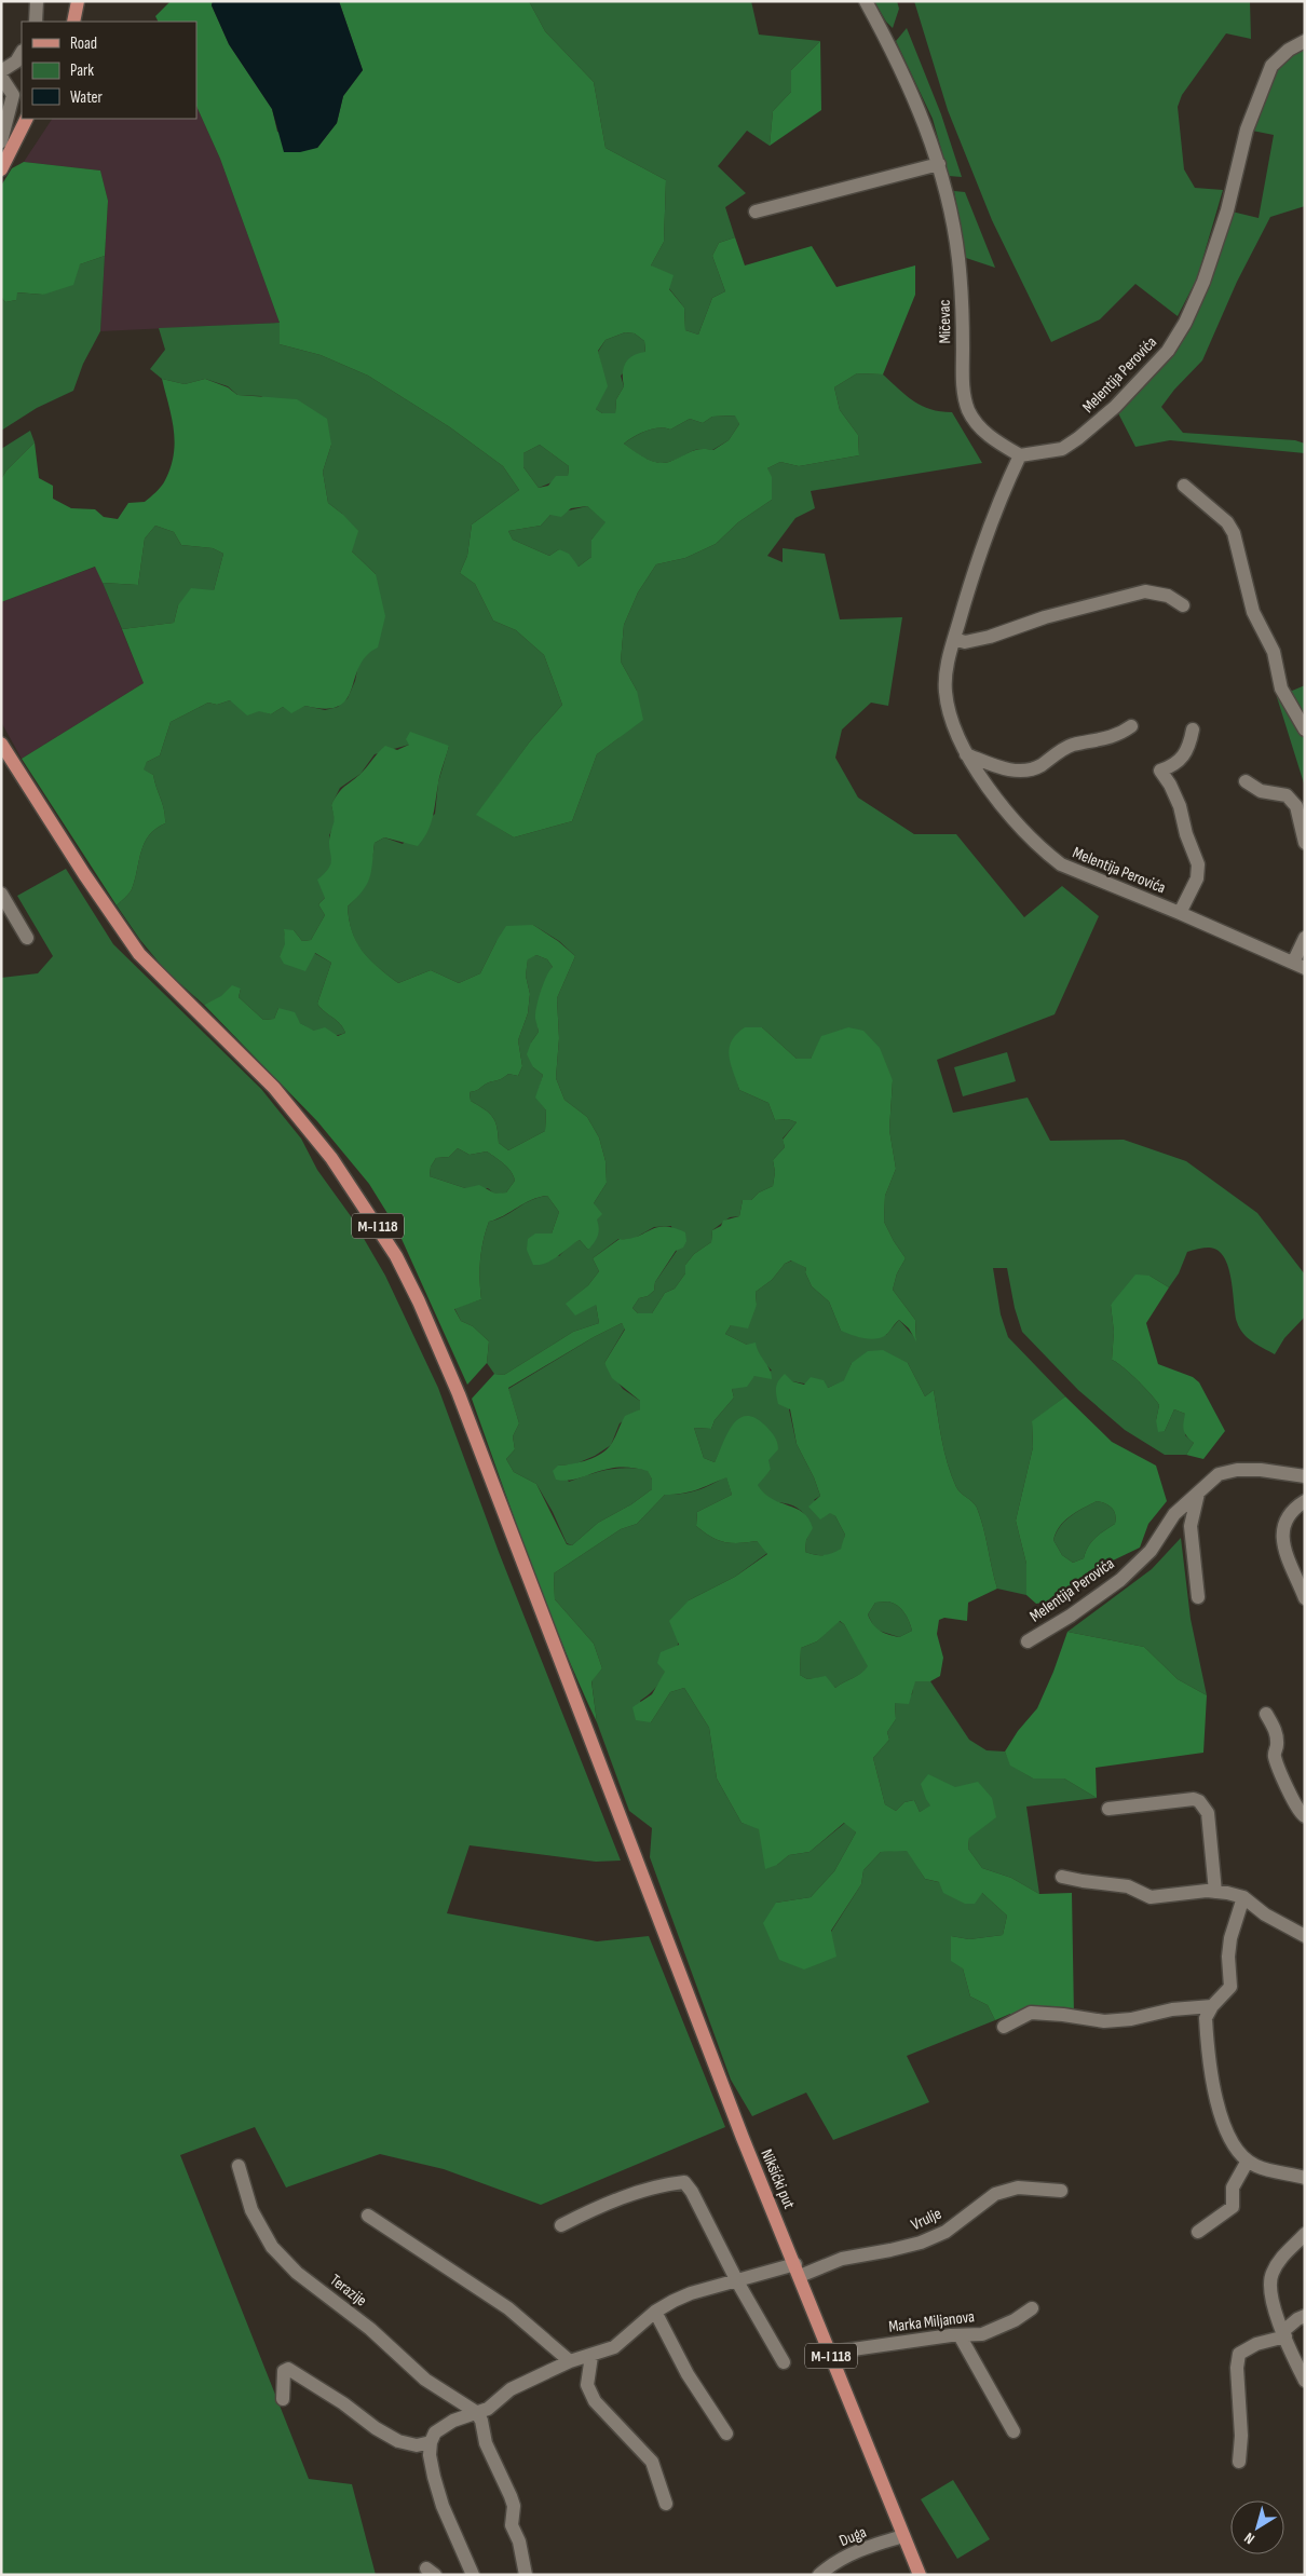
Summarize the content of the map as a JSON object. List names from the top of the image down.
{
  "streets": {
    "main road": ["M-I 118", "Nikšićki put"],
    "street": [
      "Mičevac",
      "Melentija Perovića",
      "Vrulje",
      "Terazije",
      "Marka Miljanova",
      "Duga"
    ]
  },
  "crossings": [
    ["Mičevac", "Melentija Perovića"],
    ["Nikšićki put", "Vrulje"],
    ["Nikšićki put", "Marka Miljanova"],
    ["Nikšićki put", "Duga"]
  ],
  "legend": ["Road", "Park", "Water"],
  "north": "bottom left"
}
